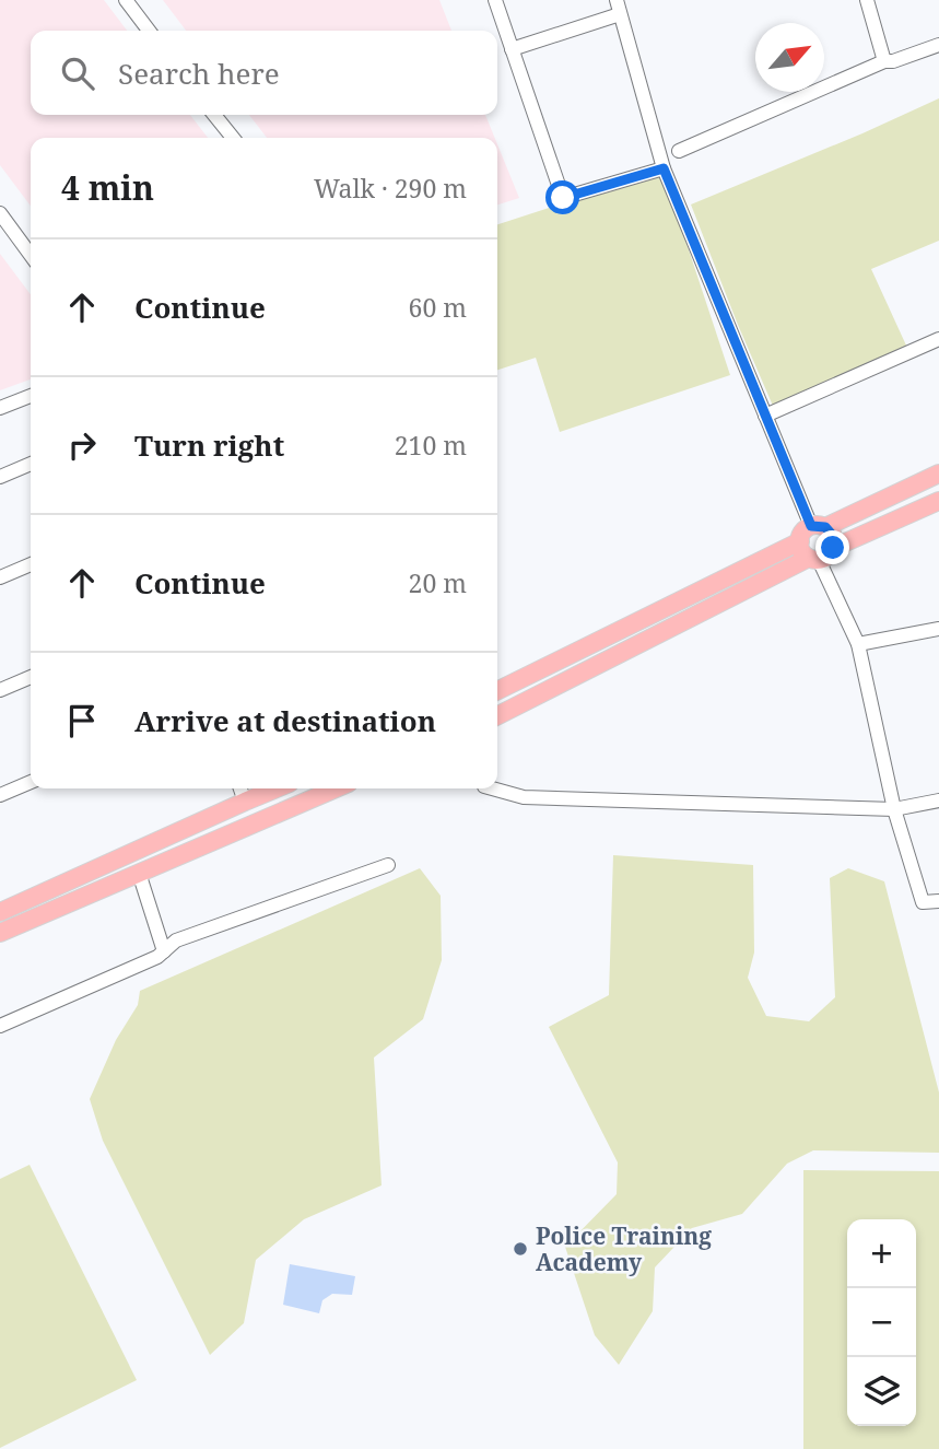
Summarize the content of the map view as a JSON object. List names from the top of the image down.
{
  "places": ["Police Training Academy"],
  "north": "top right",
  "page": {
    "search": "Search here",
    "heading": ["4 min", "Walk · 290 m"],
    "list": [
      ["Continue", "60 m"],
      ["Turn right", "210 m"],
      ["Continue", "20 m"],
      "Arrive at destination"
    ],
    "map_buttons": ["+", "−"]
  }
}
